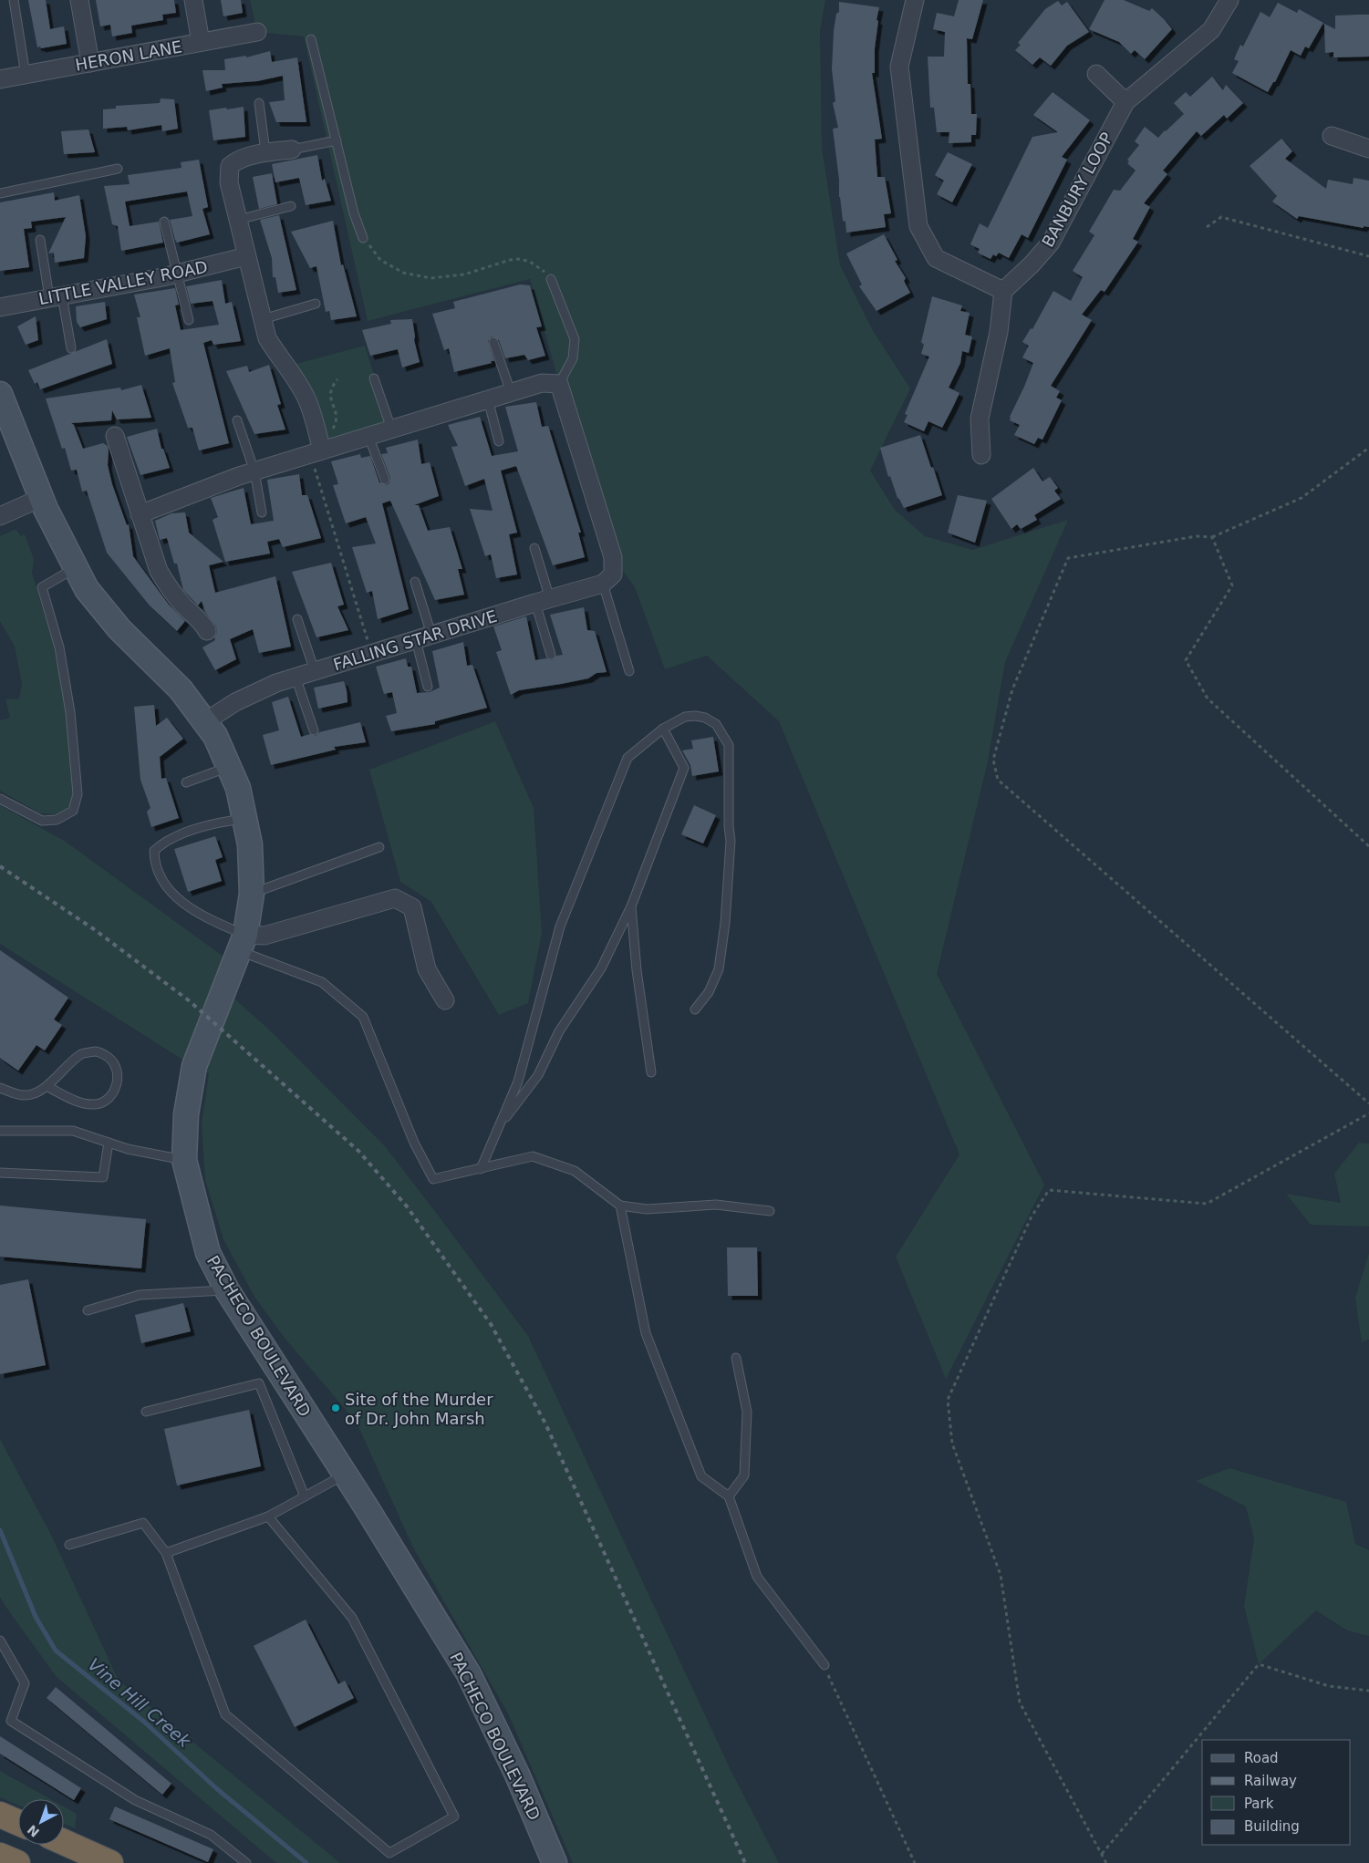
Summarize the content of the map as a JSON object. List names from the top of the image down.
{
  "streets": {
    "main road": ["PACHECO BOULEVARD"],
    "street": [
      "HERON LANE",
      "BANBURY LOOP",
      "LITTLE VALLEY ROAD",
      "FALLING STAR DRIVE"
    ]
  },
  "crossings": [
    ["FALLING STAR DRIVE", "PACHECO BOULEVARD"]
  ],
  "water": ["Vine Hill Creek"],
  "places": ["Site of the Murder of Dr. John Marsh"],
  "legend": [
    "Road",
    "Railway",
    "Park",
    "Building"
  ],
  "north": "bottom left"
}
